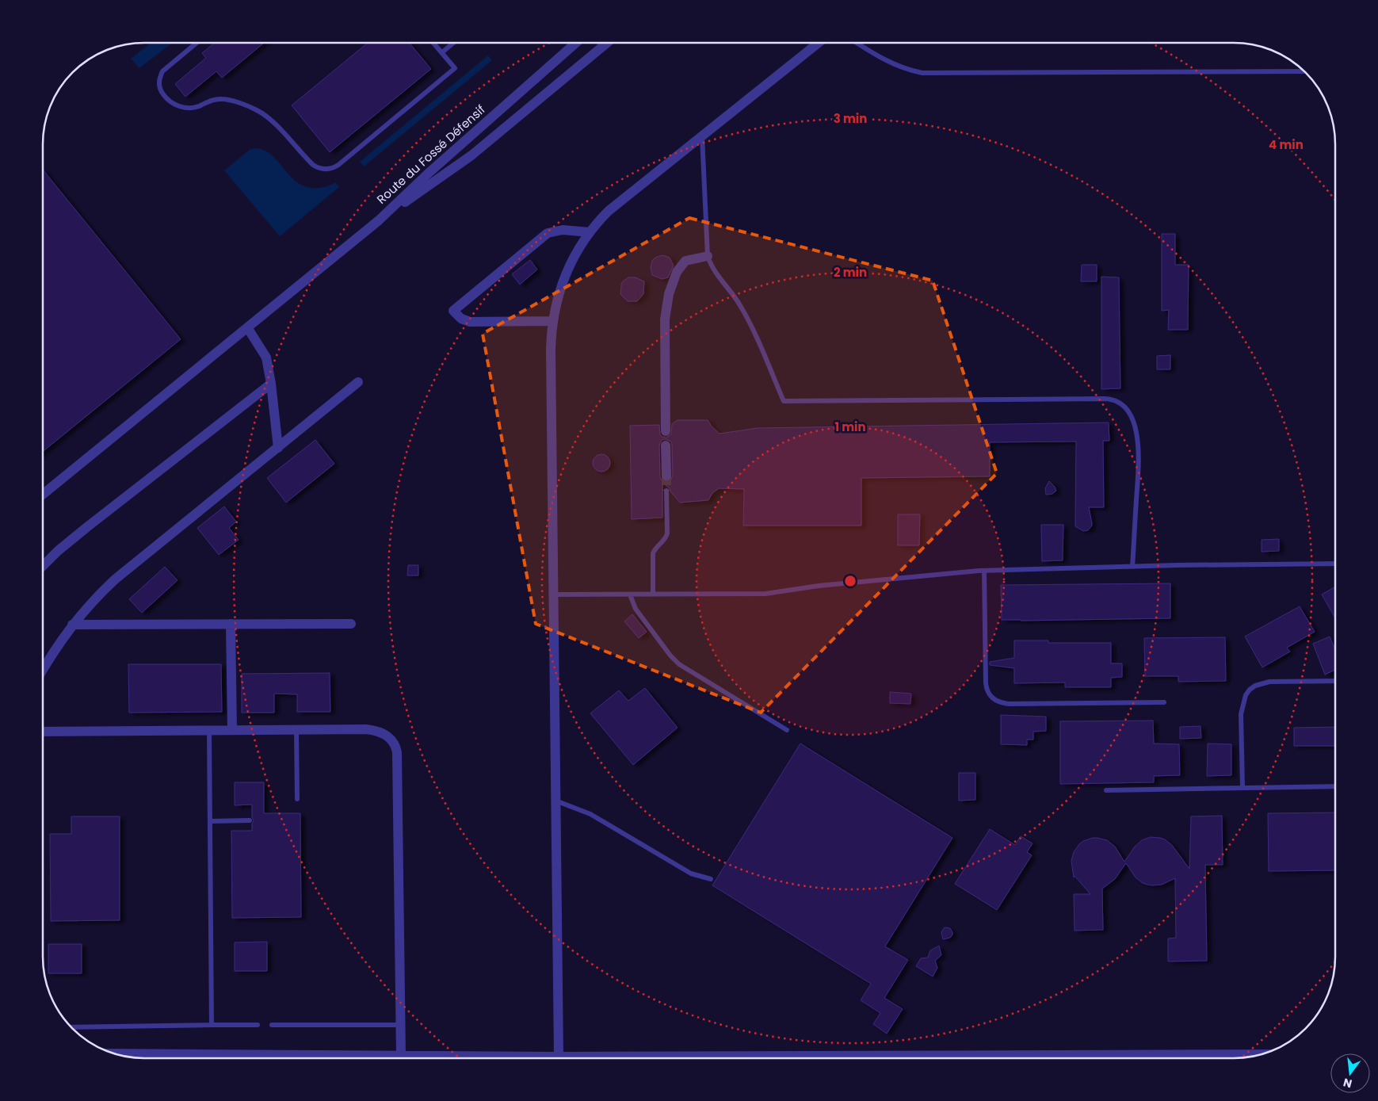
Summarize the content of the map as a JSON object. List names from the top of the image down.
{
  "streets": {
    "street": ["Route du Fossé Défensif"]
  },
  "north": "bottom",
  "rings": [
    "3 min",
    "4 min",
    "2 min",
    "1 min"
  ]
}
